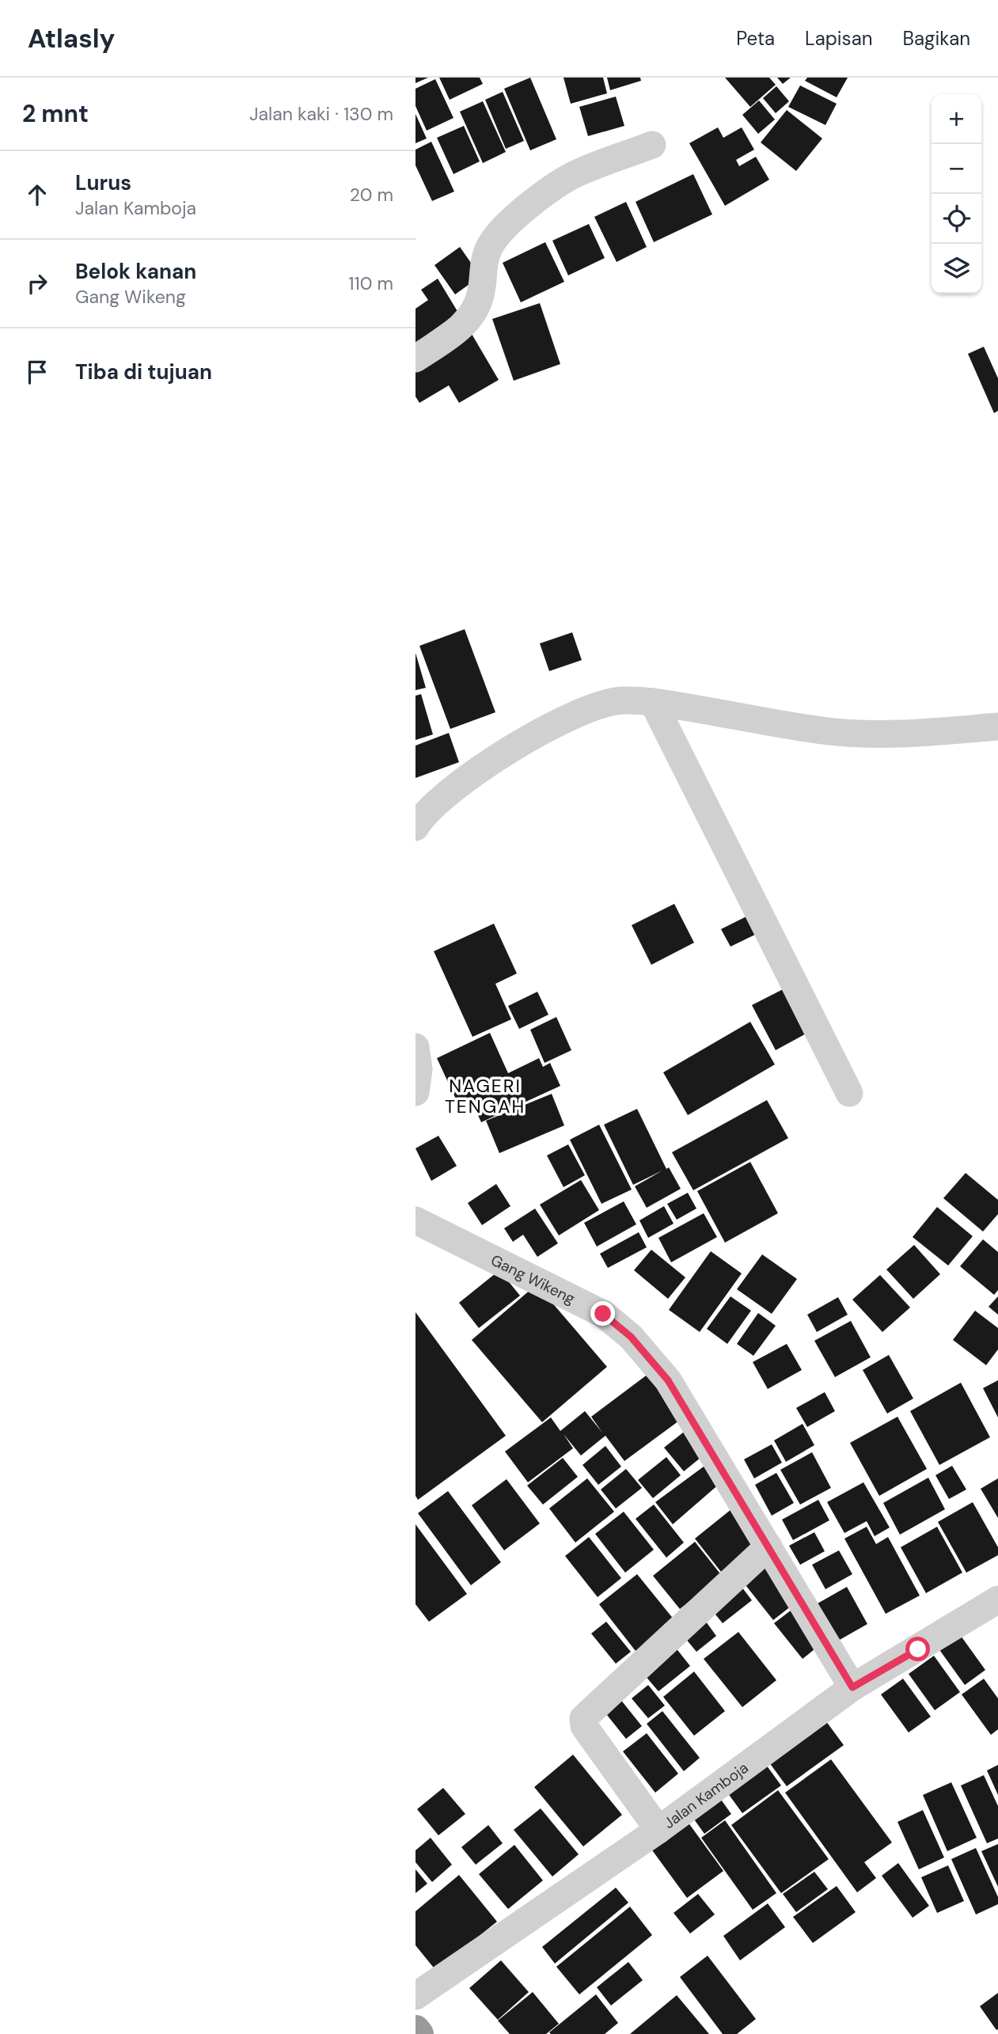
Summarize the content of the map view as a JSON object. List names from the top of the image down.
{
  "streets": {
    "street": ["Gang Wikeng", "Jalan Kamboja"]
  },
  "crossings": [
    ["Gang Wikeng", "Jalan Kamboja"]
  ],
  "districts": ["NAGERI TENGAH"],
  "page": {
    "header": "Atlasly",
    "nav": ["Peta", "Lapisan", "Bagikan"],
    "heading": ["2 mnt", "Jalan kaki · 130 m"],
    "map_buttons": ["+", "−"],
    "list": [
      ["Lurus", "Jalan Kamboja", "20 m"],
      ["Belok kanan", "Gang Wikeng", "110 m"],
      "Tiba di tujuan"
    ]
  }
}
